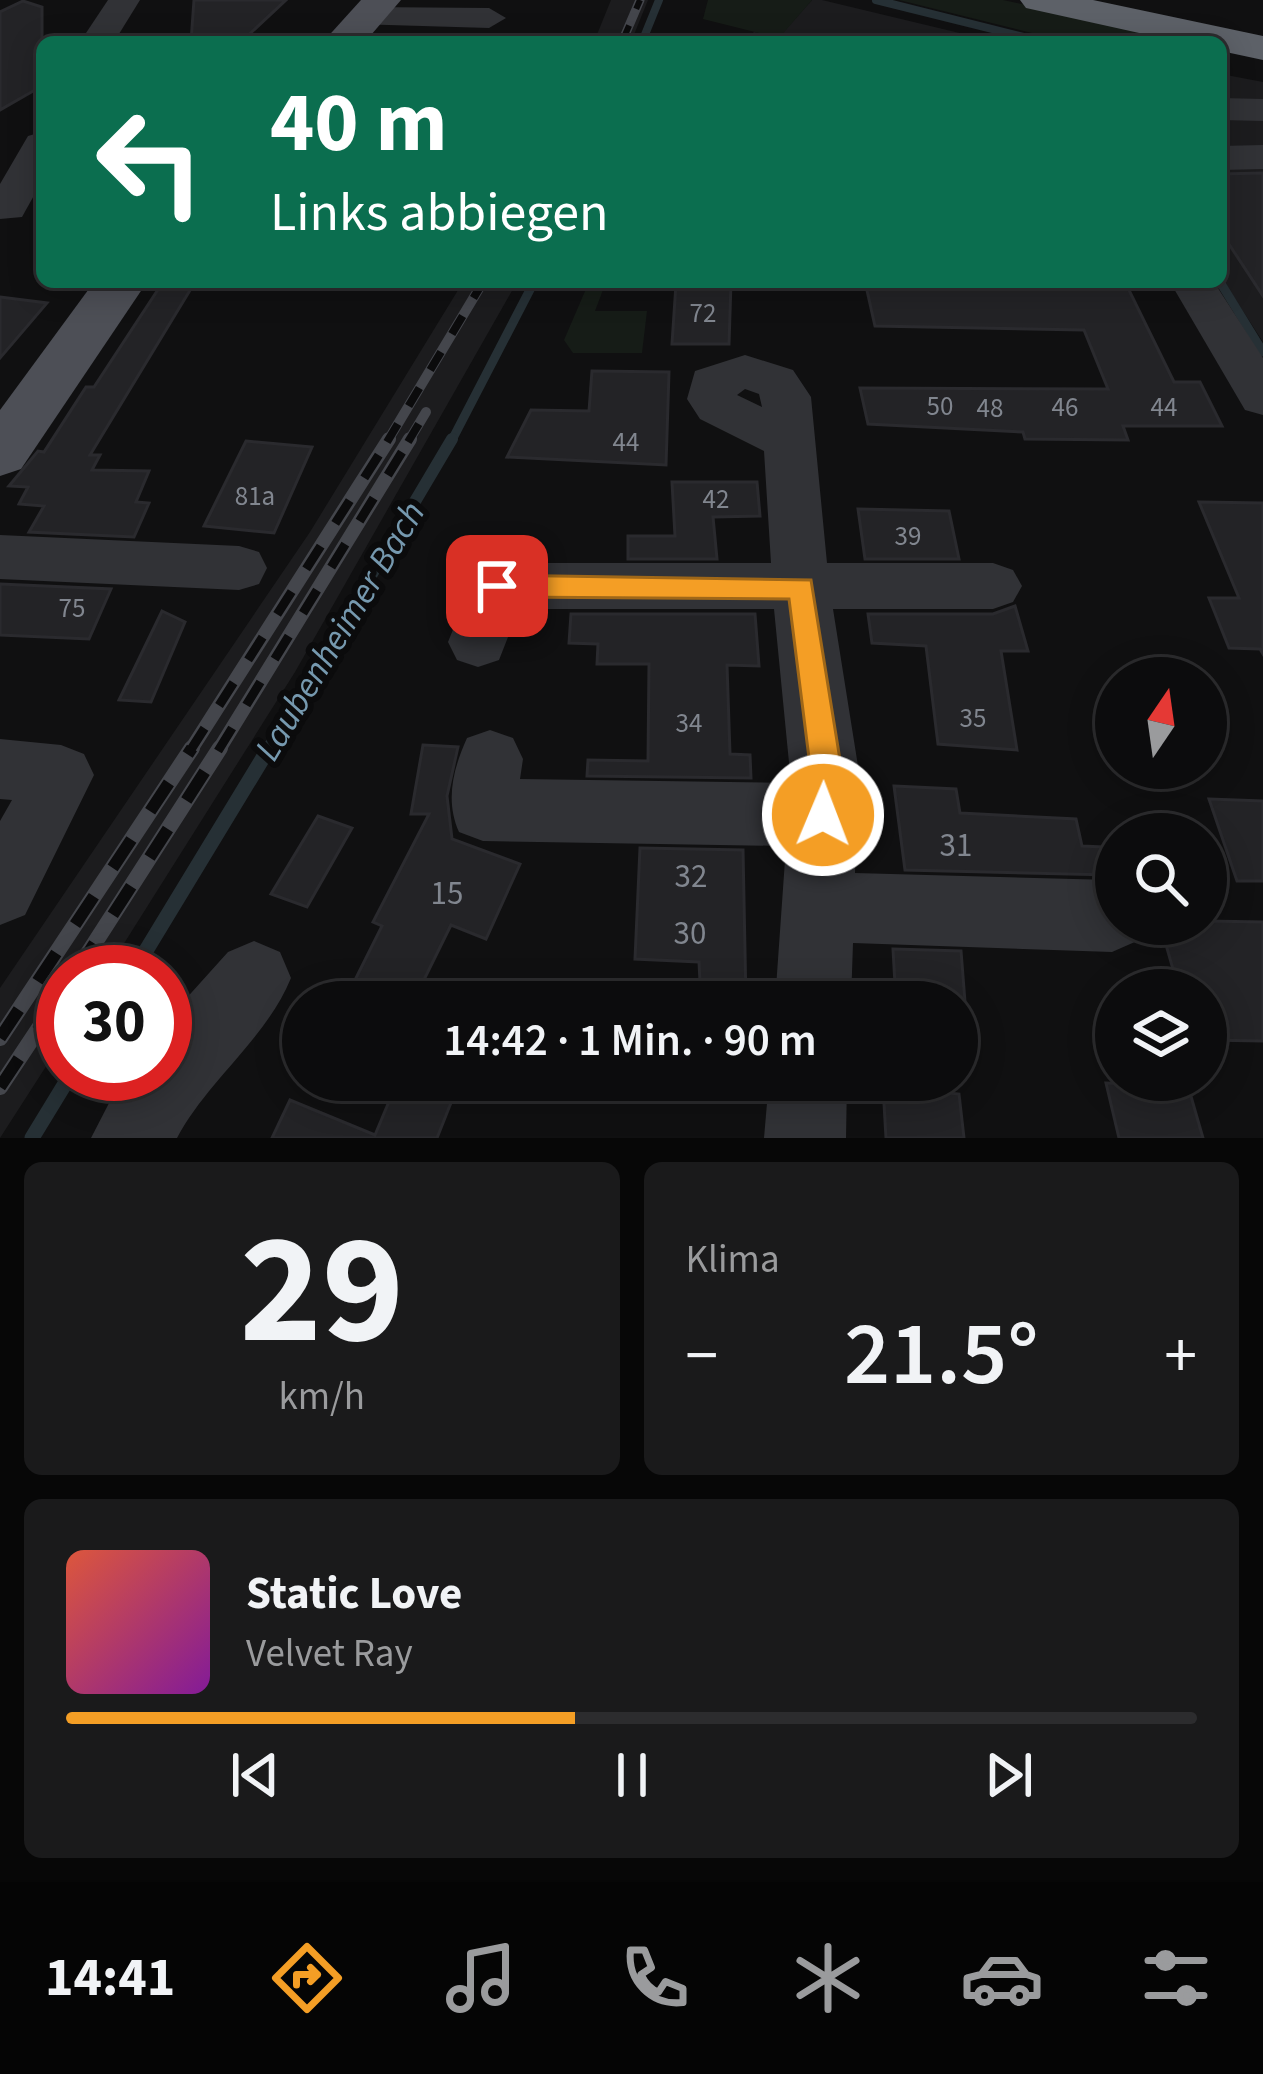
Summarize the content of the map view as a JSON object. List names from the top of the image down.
{
  "water": ["Laubenheimer Bach"],
  "house_numbers": [
    "72",
    "50",
    "46",
    "44",
    "48",
    "44",
    "81a",
    "42",
    "39",
    "75",
    "35",
    "34",
    "31",
    "32",
    "15",
    "30"
  ],
  "north": "top",
  "page": {
    "turn": ["40 m", "Links abbiegen"],
    "limit": "30",
    "trip": "14:42 · 1 Min. · 90 m",
    "tile": [
      ["29", "km/h"],
      "Klima"
    ],
    "heat": ["−", "21.5°", "+"],
    "song": ["Static Love", "Velvet Ray"],
    "tabs": "14:41"
  }
}
